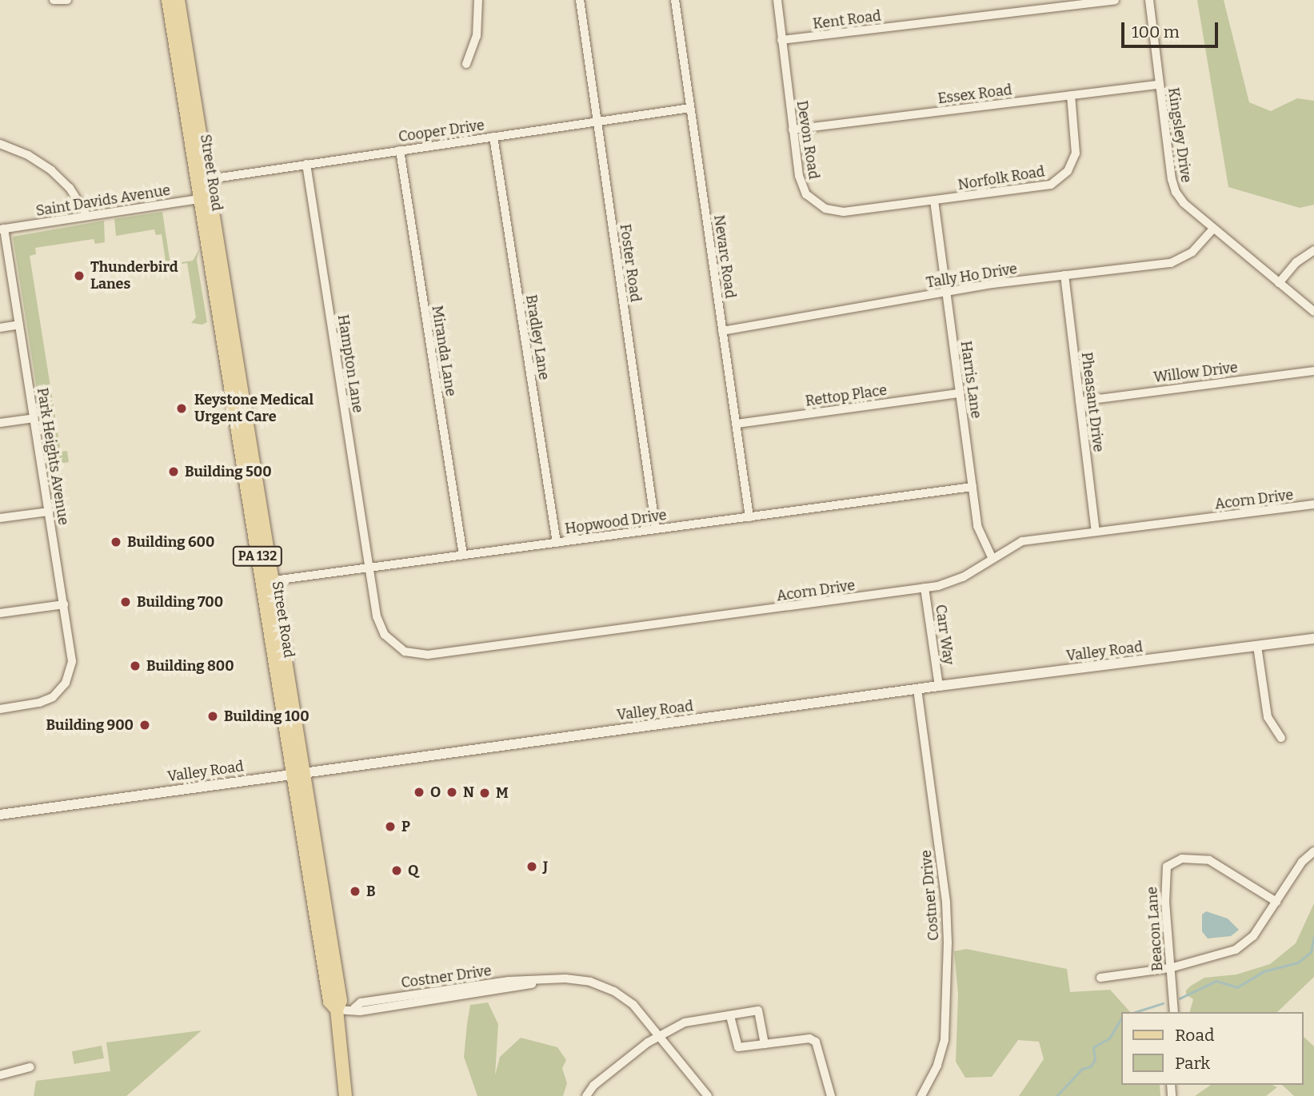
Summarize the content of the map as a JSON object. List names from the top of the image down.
{
  "streets": {
    "main road": ["Street Road", "PA 132"],
    "street": [
      "Kent Road",
      "Essex Road",
      "Cooper Drive",
      "Kingsley Drive",
      "Devon Road",
      "Norfolk Road",
      "Saint Davids Avenue",
      "Nevarc Road",
      "Foster Road",
      "Tally Ho Drive",
      "Bradley Lane",
      "Miranda Lane",
      "Hampton Lane",
      "Willow Drive",
      "Harris Lane",
      "Rettop Place",
      "Pheasant Drive",
      "Park Heights Avenue",
      "Acorn Drive",
      "Hopwood Drive",
      "Carr Way",
      "Valley Road",
      "Costner Drive",
      "Beacon Lane"
    ]
  },
  "crossings": [
    ["Kent Road", "Devon Road"],
    ["Essex Road", "Kingsley Drive"],
    ["Essex Road", "Devon Road"],
    ["Essex Road", "Norfolk Road"],
    ["Cooper Drive", "Street Road"],
    ["Cooper Drive", "Nevarc Road"],
    ["Cooper Drive", "Foster Road"],
    ["Cooper Drive", "Bradley Lane"],
    ["Cooper Drive", "Miranda Lane"],
    ["Cooper Drive", "Hampton Lane"],
    ["Kingsley Drive", "Tally Ho Drive"],
    ["Devon Road", "Norfolk Road"],
    ["Street Road", "Saint Davids Avenue"],
    ["Street Road", "Hopwood Drive"],
    ["Street Road", "Valley Road"],
    ["Street Road", "Costner Drive"],
    ["Norfolk Road", "Harris Lane"],
    ["Saint Davids Avenue", "Park Heights Avenue"],
    ["Nevarc Road", "Tally Ho Drive"],
    ["Nevarc Road", "Rettop Place"],
    ["Nevarc Road", "Hopwood Drive"],
    ["Foster Road", "Hopwood Drive"],
    ["Tally Ho Drive", "Harris Lane"],
    ["Tally Ho Drive", "Pheasant Drive"],
    ["Bradley Lane", "Hopwood Drive"],
    ["Miranda Lane", "Hopwood Drive"],
    ["Hampton Lane", "Acorn Drive"],
    ["Hampton Lane", "Hopwood Drive"],
    ["Willow Drive", "Pheasant Drive"],
    ["Harris Lane", "Rettop Place"],
    ["Harris Lane", "Acorn Drive"],
    ["Harris Lane", "Hopwood Drive"],
    ["Pheasant Drive", "Acorn Drive"],
    ["Acorn Drive", "Hopwood Drive"],
    ["Acorn Drive", "Carr Way"],
    ["Carr Way", "Valley Road"],
    ["Valley Road", "Costner Drive"]
  ],
  "places": [
    "Thunderbird Lanes",
    "Keystone Medical Urgent Care",
    "Building 500",
    "Building 600",
    "Building 700",
    "Building 800",
    "Building 100",
    "Building 900",
    "O",
    "N",
    "M",
    "P",
    "J",
    "Q",
    "B"
  ],
  "legend": ["Road", "Park"],
  "scale_bar": "100 m"
}
